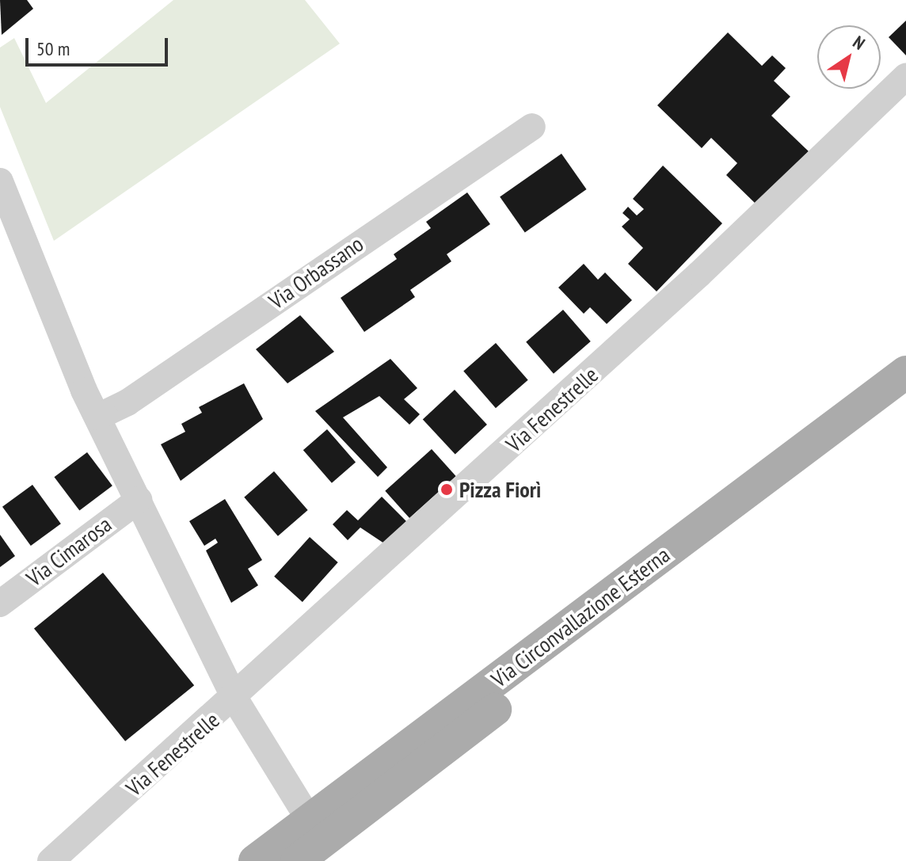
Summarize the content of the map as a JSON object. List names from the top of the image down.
{
  "streets": {
    "main road": ["Via Circonvallazione Esterna"],
    "street": ["Via Orbassano", "Via Fenestrelle", "Via Cimarosa"]
  },
  "places": ["Pizza Fiorì"],
  "scale_bar": "50 m",
  "north": "top right"
}
